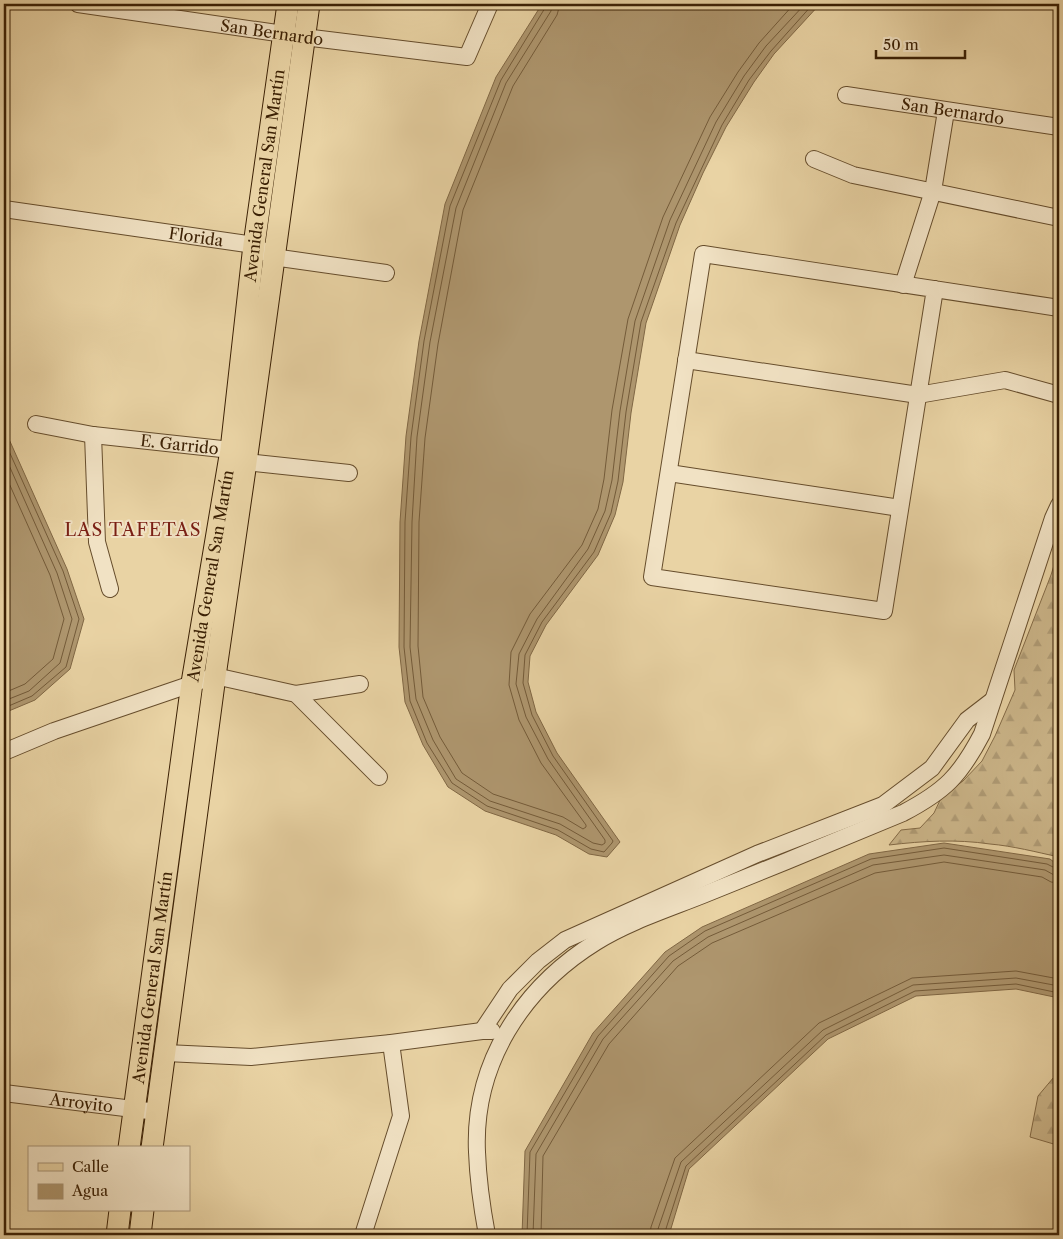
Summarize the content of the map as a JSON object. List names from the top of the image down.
{
  "streets": {
    "main road": ["Avenida General San Martín"],
    "street": [
      "San Bernardo",
      "Florida",
      "E. Garrido",
      "Arroyito"
    ]
  },
  "crossings": [
    ["San Bernardo", "Avenida General San Martín"],
    ["Avenida General San Martín", "Florida"],
    ["Avenida General San Martín", "E. Garrido"],
    ["Avenida General San Martín", "Arroyito"]
  ],
  "districts": ["LAS TAFETAS"],
  "legend": ["Calle", "Agua"],
  "scale_bar": "50 m"
}
